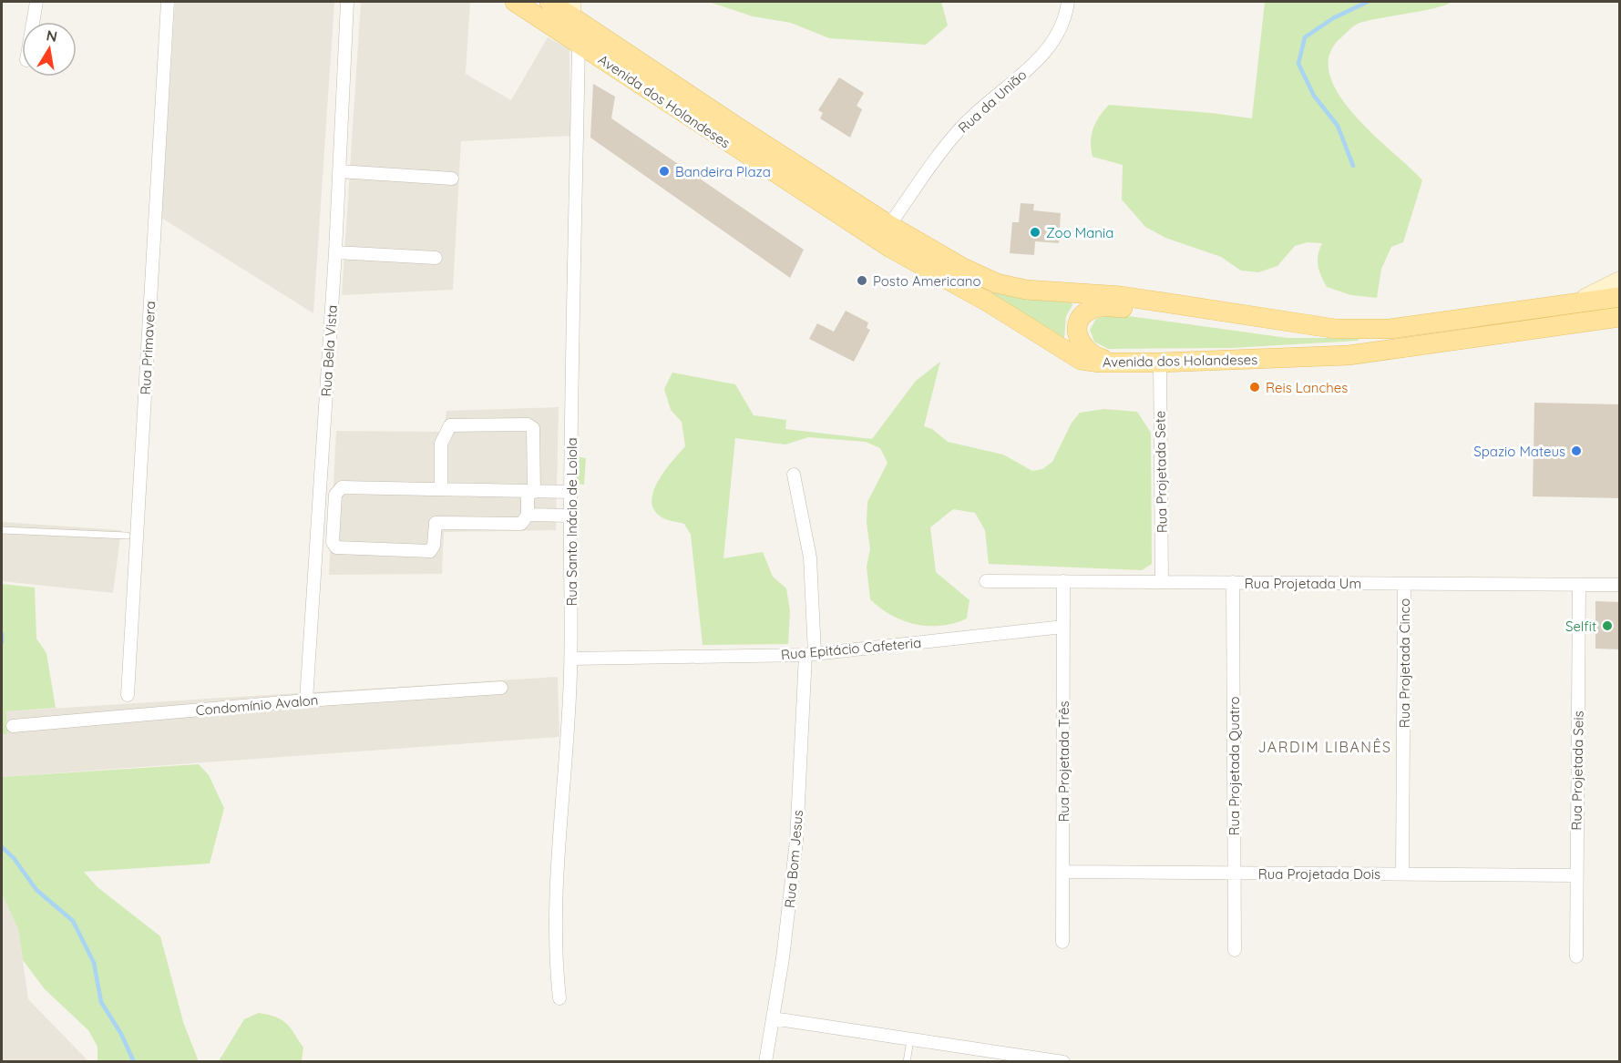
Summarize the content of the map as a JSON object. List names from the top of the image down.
{
  "streets": {
    "main road": ["Avenida dos Holandeses"],
    "street": [
      "Rua da União",
      "Rua Primavera",
      "Rua Bela Vista",
      "Rua Projetada Sete",
      "Rua Santo Inácio de Loiola",
      "Rua Projetada Um",
      "Rua Epitácio Cafeteria",
      "Rua Projetada Cinco",
      "Condomínio Avalon",
      "Rua Projetada Três",
      "Rua Projetada Quatro",
      "Rua Projetada Seis",
      "Rua Bom Jesus",
      "Rua Projetada Dois"
    ]
  },
  "crossings": [
    ["Avenida dos Holandeses", "Rua da União"],
    ["Avenida dos Holandeses", "Rua Projetada Sete"],
    ["Avenida dos Holandeses", "Rua Santo Inácio de Loiola"],
    ["Rua Bela Vista", "Condomínio Avalon"],
    ["Rua Projetada Sete", "Rua Projetada Um"],
    ["Rua Santo Inácio de Loiola", "Rua Epitácio Cafeteria"],
    ["Rua Projetada Um", "Rua Projetada Cinco"],
    ["Rua Projetada Um", "Rua Projetada Três"],
    ["Rua Projetada Um", "Rua Projetada Quatro"],
    ["Rua Projetada Um", "Rua Projetada Seis"],
    ["Rua Epitácio Cafeteria", "Rua Projetada Três"],
    ["Rua Epitácio Cafeteria", "Rua Bom Jesus"],
    ["Rua Projetada Cinco", "Rua Projetada Dois"],
    ["Rua Projetada Três", "Rua Projetada Dois"],
    ["Rua Projetada Quatro", "Rua Projetada Dois"],
    ["Rua Projetada Seis", "Rua Projetada Dois"]
  ],
  "districts": ["JARDIM LIBANÊS"],
  "places": [
    "Bandeira Plaza",
    "Zoo Mania",
    "Posto Americano",
    "Reis Lanches",
    "Spazio Mateus",
    "Selfit"
  ],
  "north": "top"
}
